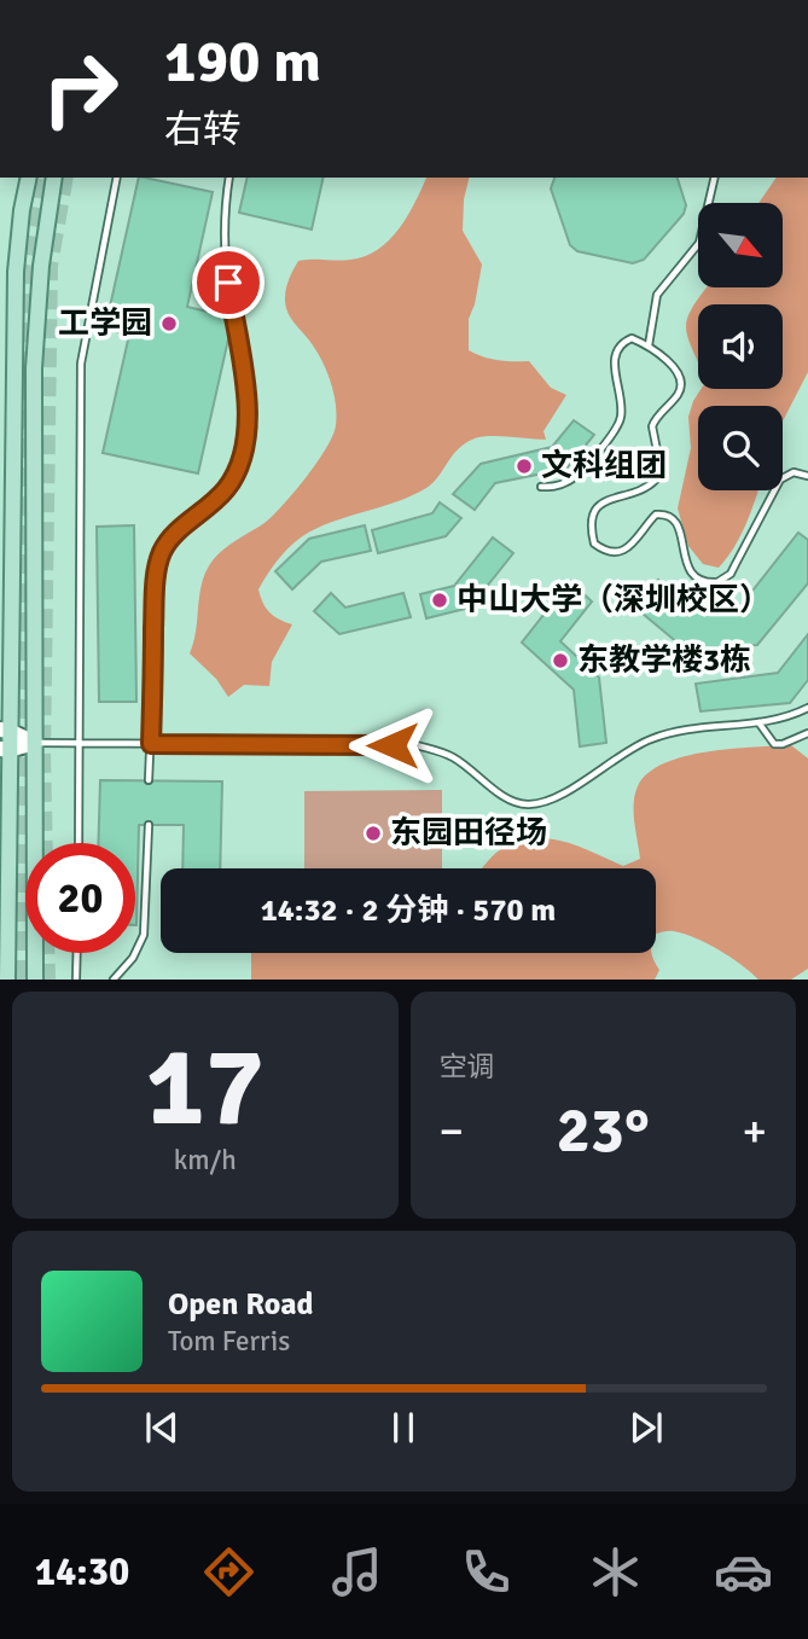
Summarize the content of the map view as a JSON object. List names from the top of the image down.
{
  "places": [
    "工学园",
    "文科组团",
    "中山大学（深圳校区）",
    "东教学楼3栋",
    "东园田径场"
  ],
  "north": "bottom right",
  "page": {
    "turn": ["190 m", "右转"],
    "limit": "20",
    "trip": "14:32 · 2 分钟 · 570 m",
    "tile": [
      ["17", "km/h"],
      "空调"
    ],
    "heat": ["−", "23°", "+"],
    "song": ["Open Road", "Tom Ferris"],
    "tabs": "14:30"
  }
}
